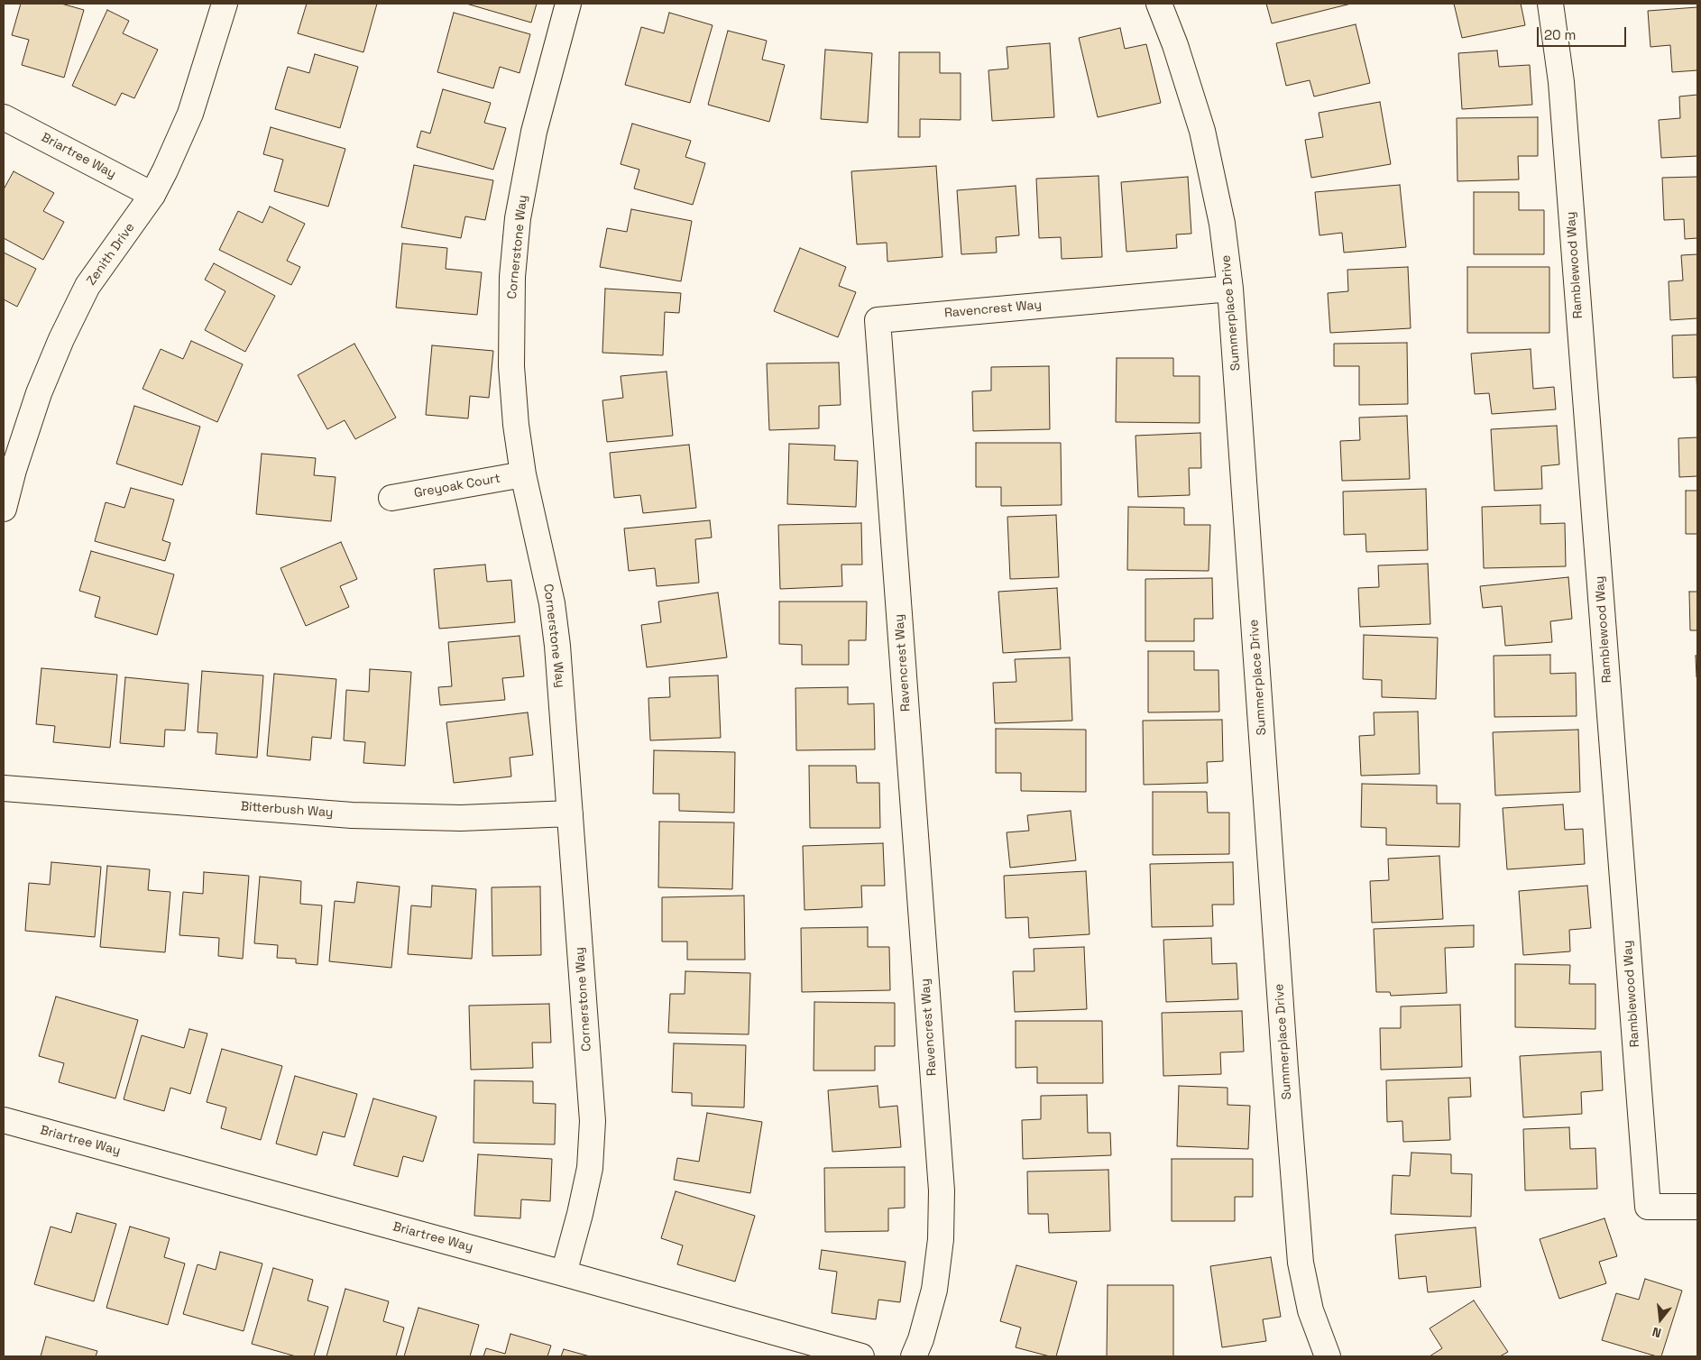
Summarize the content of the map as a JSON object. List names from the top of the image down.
{
  "streets": {
    "street": [
      "Briartree Way",
      "Cornerstone Way",
      "Zenith Drive",
      "Ramblewood Way",
      "Ravencrest Way",
      "Summerplace Drive",
      "Greyoak Court",
      "Bitterbush Way"
    ]
  },
  "crossings": [
    ["Briartree Way", "Cornerstone Way"],
    ["Briartree Way", "Zenith Drive"],
    ["Cornerstone Way", "Greyoak Court"],
    ["Cornerstone Way", "Bitterbush Way"],
    ["Ravencrest Way", "Summerplace Drive"]
  ],
  "scale_bar": "20 m",
  "north": "bottom"
}
